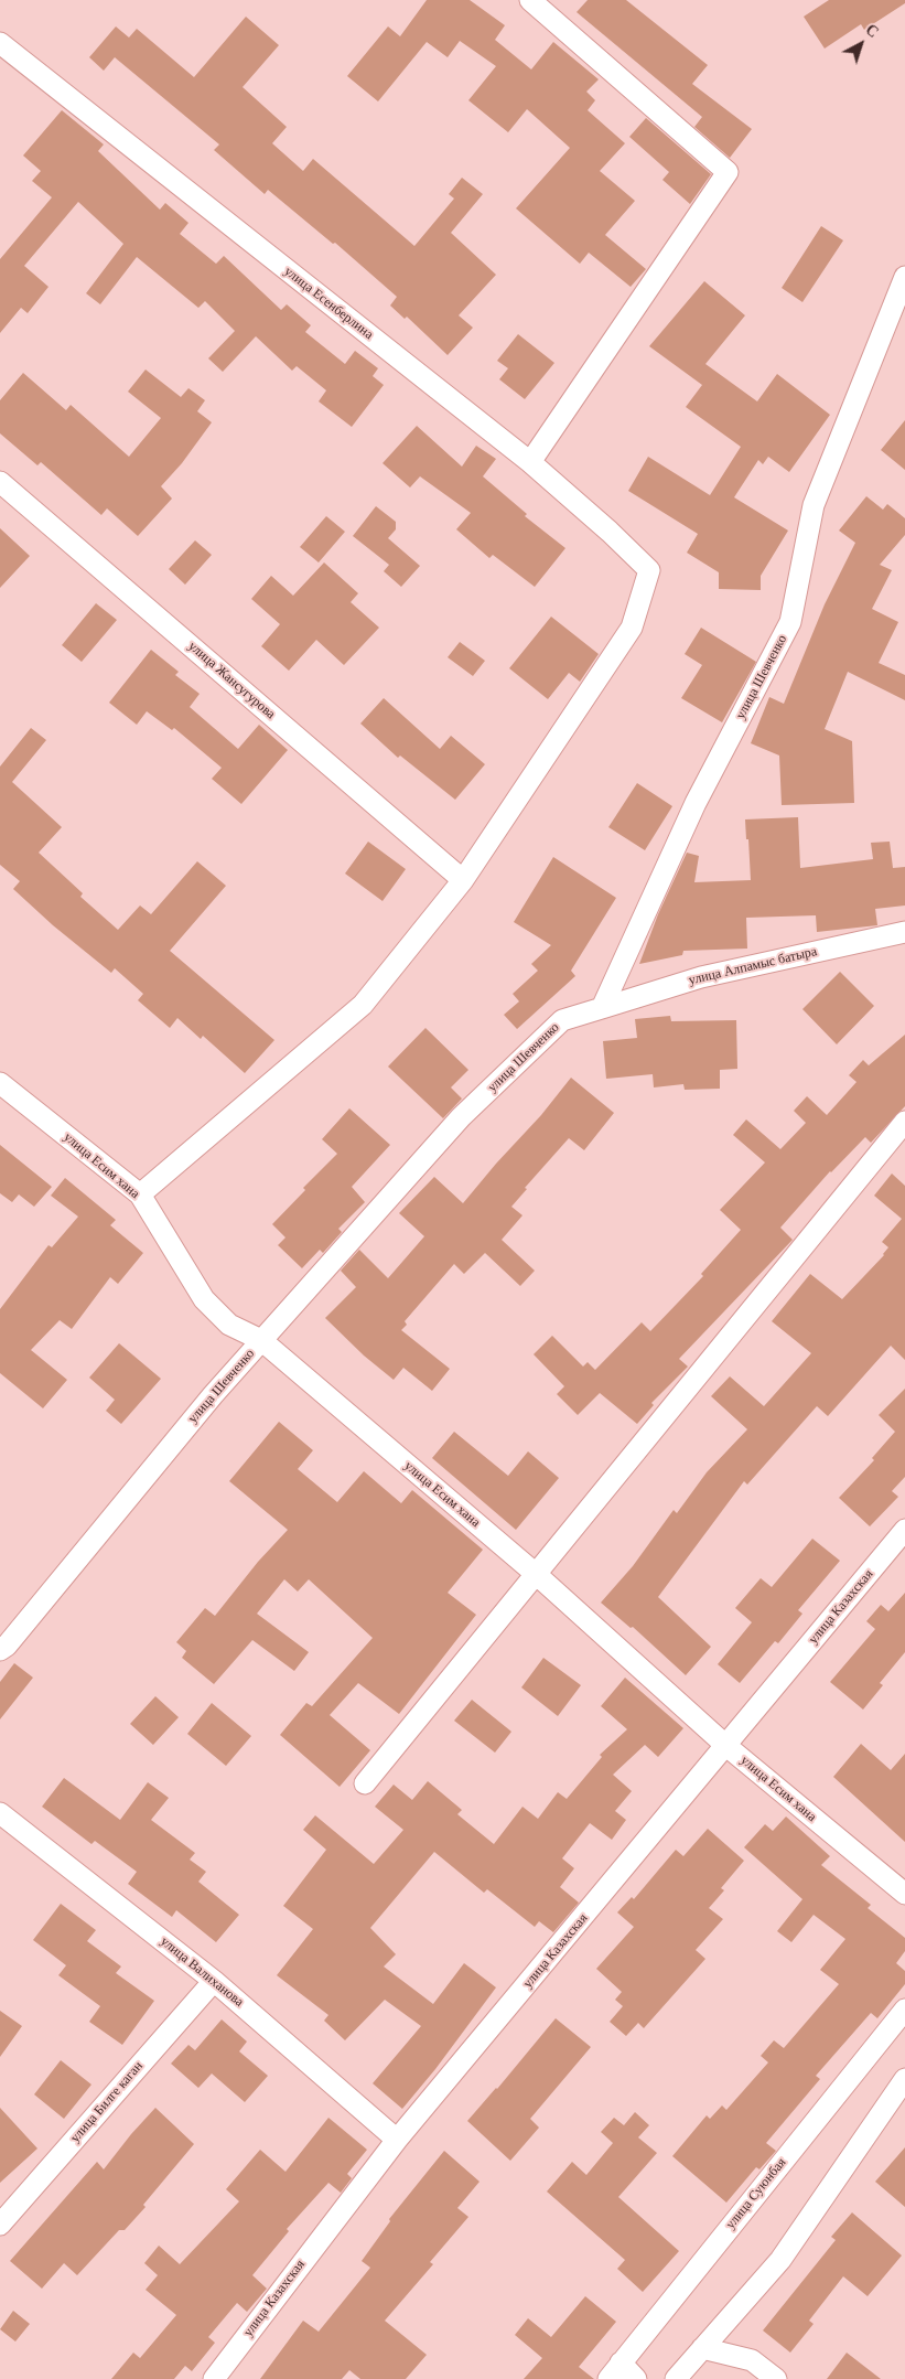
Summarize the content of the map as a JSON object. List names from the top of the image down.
{
  "streets": {
    "street": [
      "улица Есенберлина",
      "улица Шевченко",
      "улица Жансугурова",
      "улица Алпамыс батыра",
      "улица Есим хана",
      "улица Казахская",
      "улица Валиханова",
      "улица Билге каган",
      "улица Суюнбая"
    ]
  },
  "crossings": [
    ["улица Есенберлина", "улица Жансугурова"],
    ["улица Шевченко", "улица Алпамыс батыра"],
    ["улица Шевченко", "улица Есим хана"],
    ["улица Есим хана", "улица Казахская"],
    ["улица Казахская", "улица Валиханова"],
    ["улица Валиханова", "улица Билге каган"]
  ],
  "north": "top right"
}
